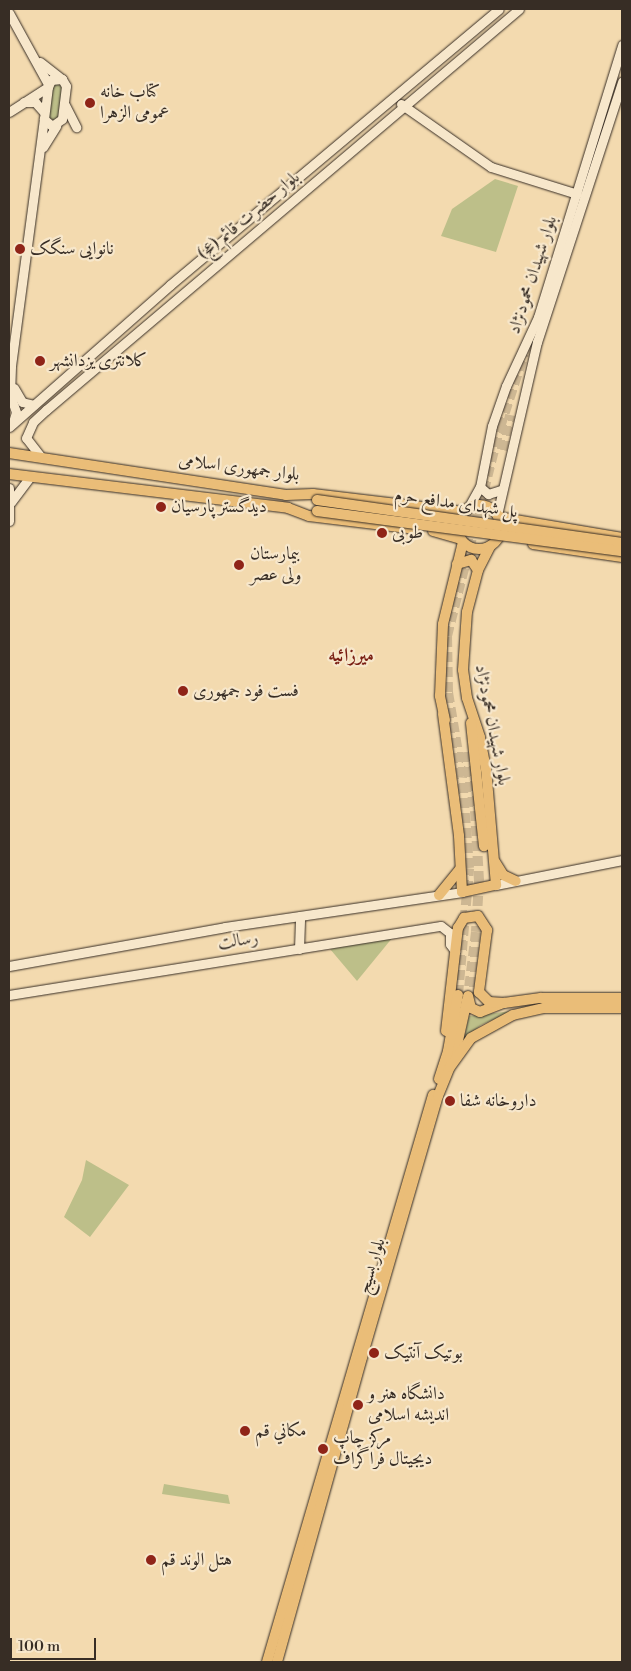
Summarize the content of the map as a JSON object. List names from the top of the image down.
{
  "streets": {
    "main road": [
      "بلوار حضرت قائم (عج)",
      "بلوار شهیدان محمودنژاد",
      "بلوار جمهوری اسلامی",
      "پل شهدای مدافع حرم",
      "رسالت",
      "بلوار بسیج"
    ]
  },
  "crossings": [
    ["بلوار حضرت قائم (عج)", "بلوار جمهوری اسلامی"],
    ["بلوار شهیدان محمودنژاد", "بلوار جمهوری اسلامی"],
    ["بلوار جمهوری اسلامی", "پل شهدای مدافع حرم"]
  ],
  "districts": ["میرزائیه"],
  "places": [
    "کتاب خانه عمومی الزهرا",
    "نانوایی سنگک",
    "کلانتری یزدانشهر",
    "دیدگستر پارسیان",
    "طوبی",
    "بیمارستان ولی عصر",
    "فست فود جمهوری",
    "داروخانه شفا",
    "بوتیک آنتیک",
    "دانشگاه هنر و اندیشه اسلامی",
    "مكاني قم",
    "مرکز چاپ دیجیتال فراگراف",
    "هتل الوند قم"
  ],
  "scale_bar": "100 m"
}
